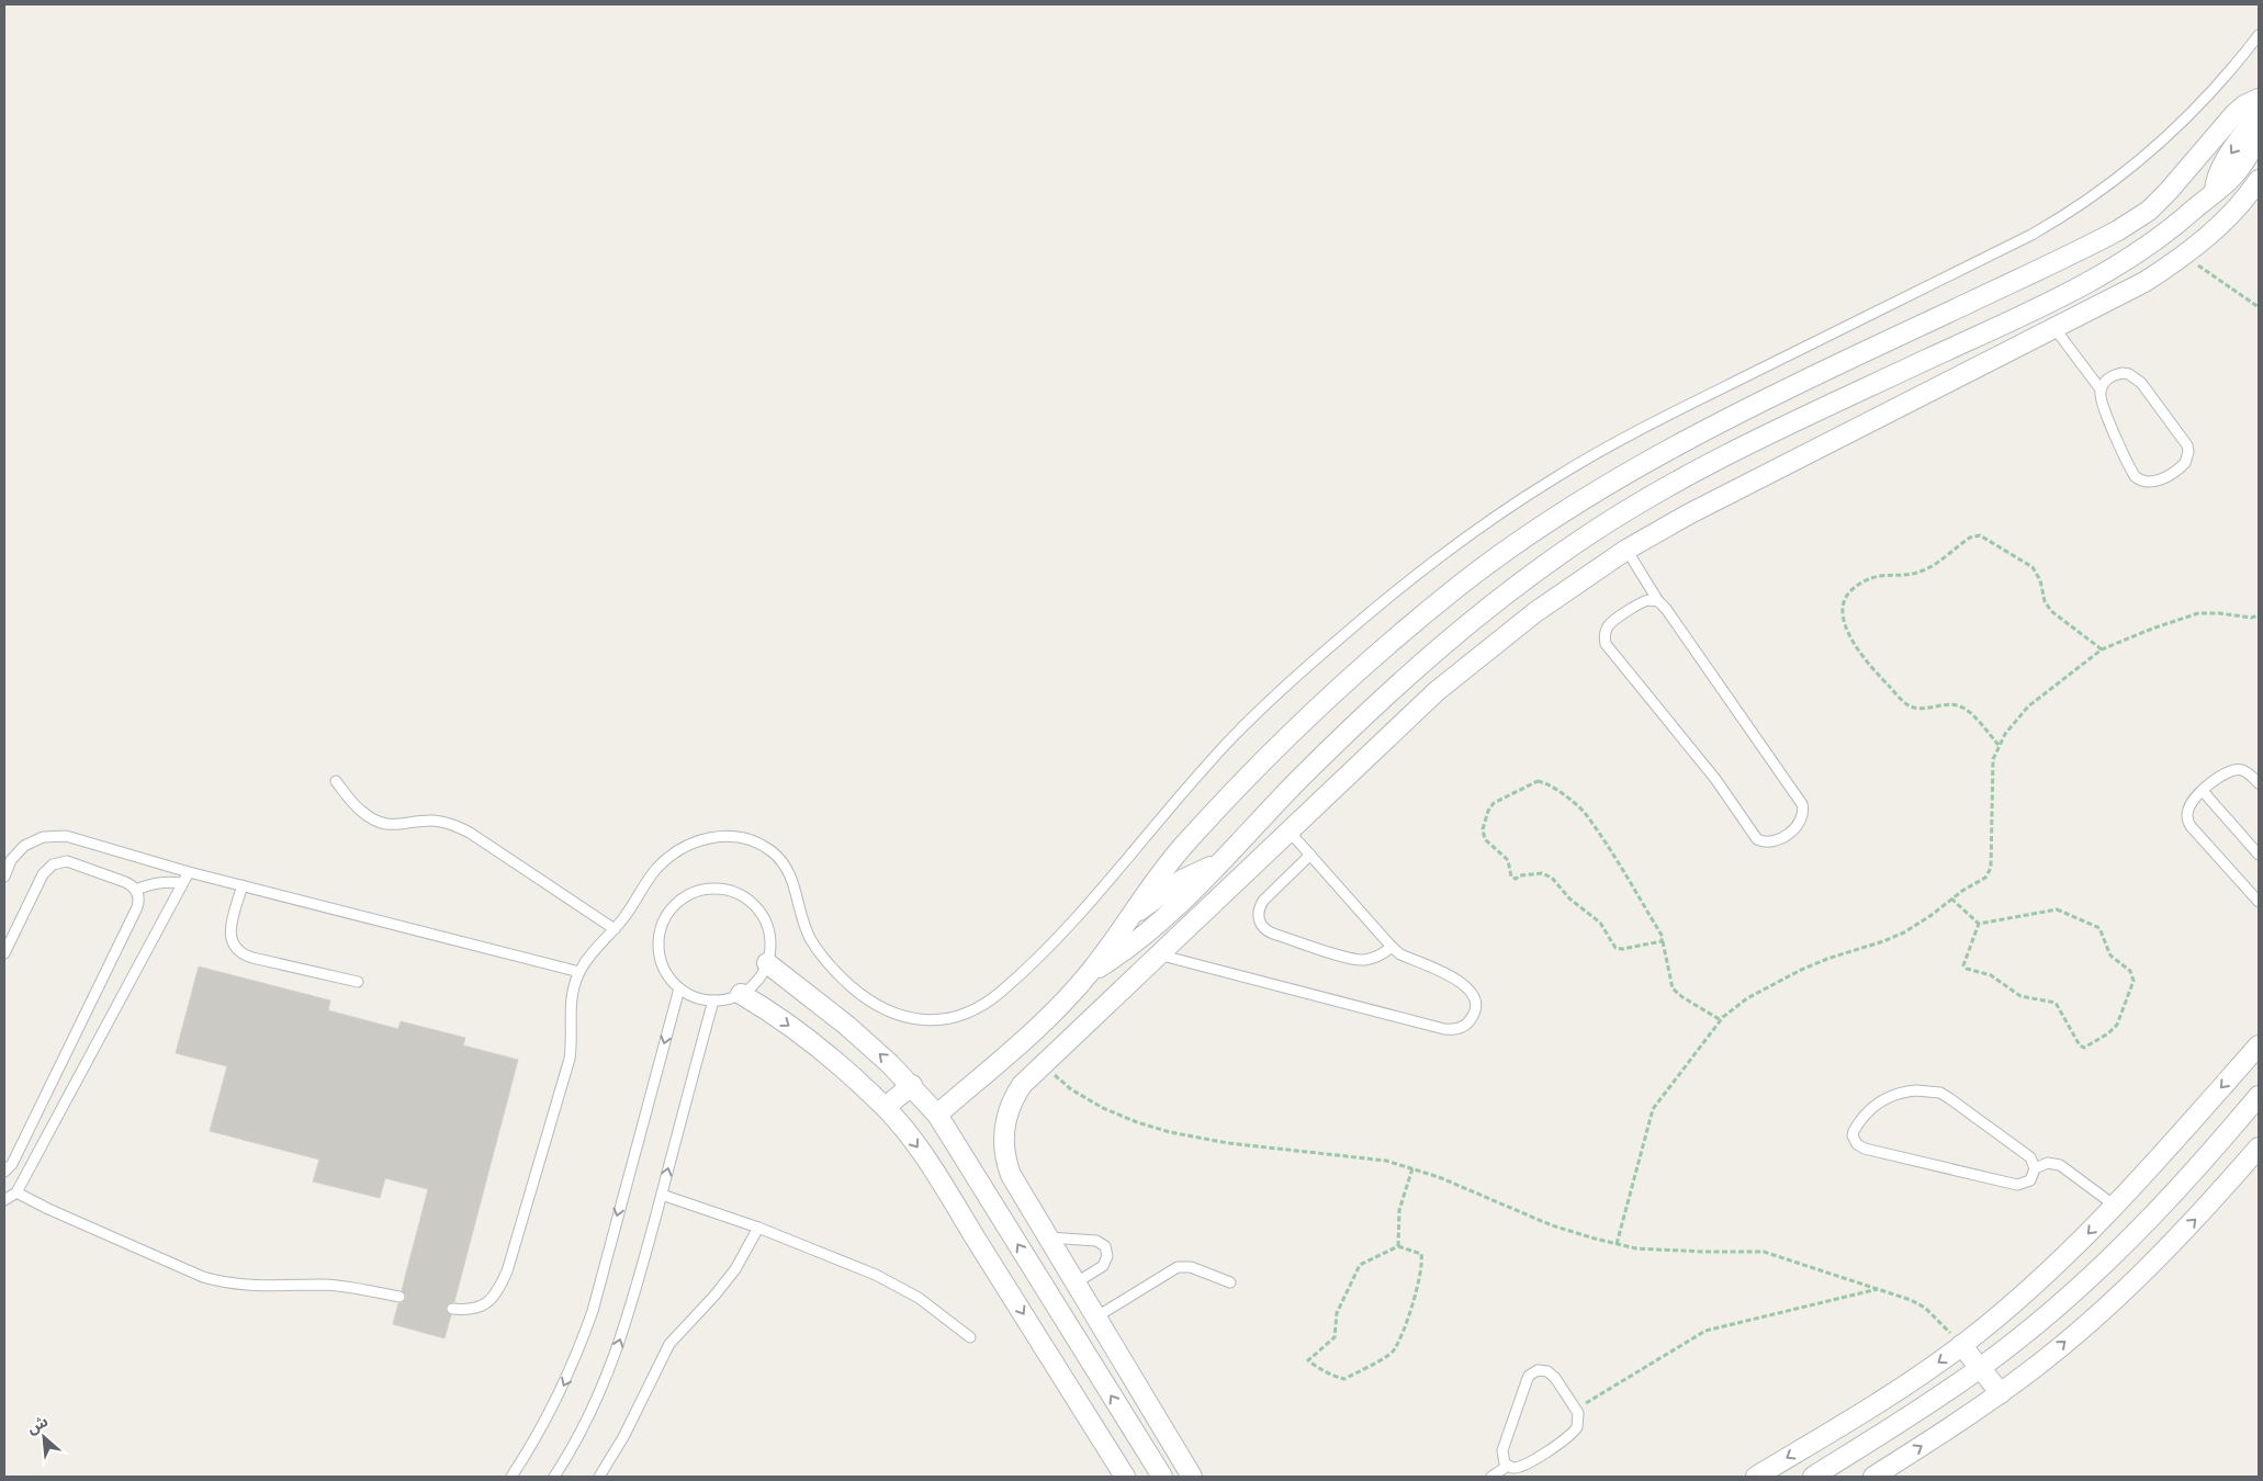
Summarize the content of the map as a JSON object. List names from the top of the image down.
{
  "north": "top left"
}
